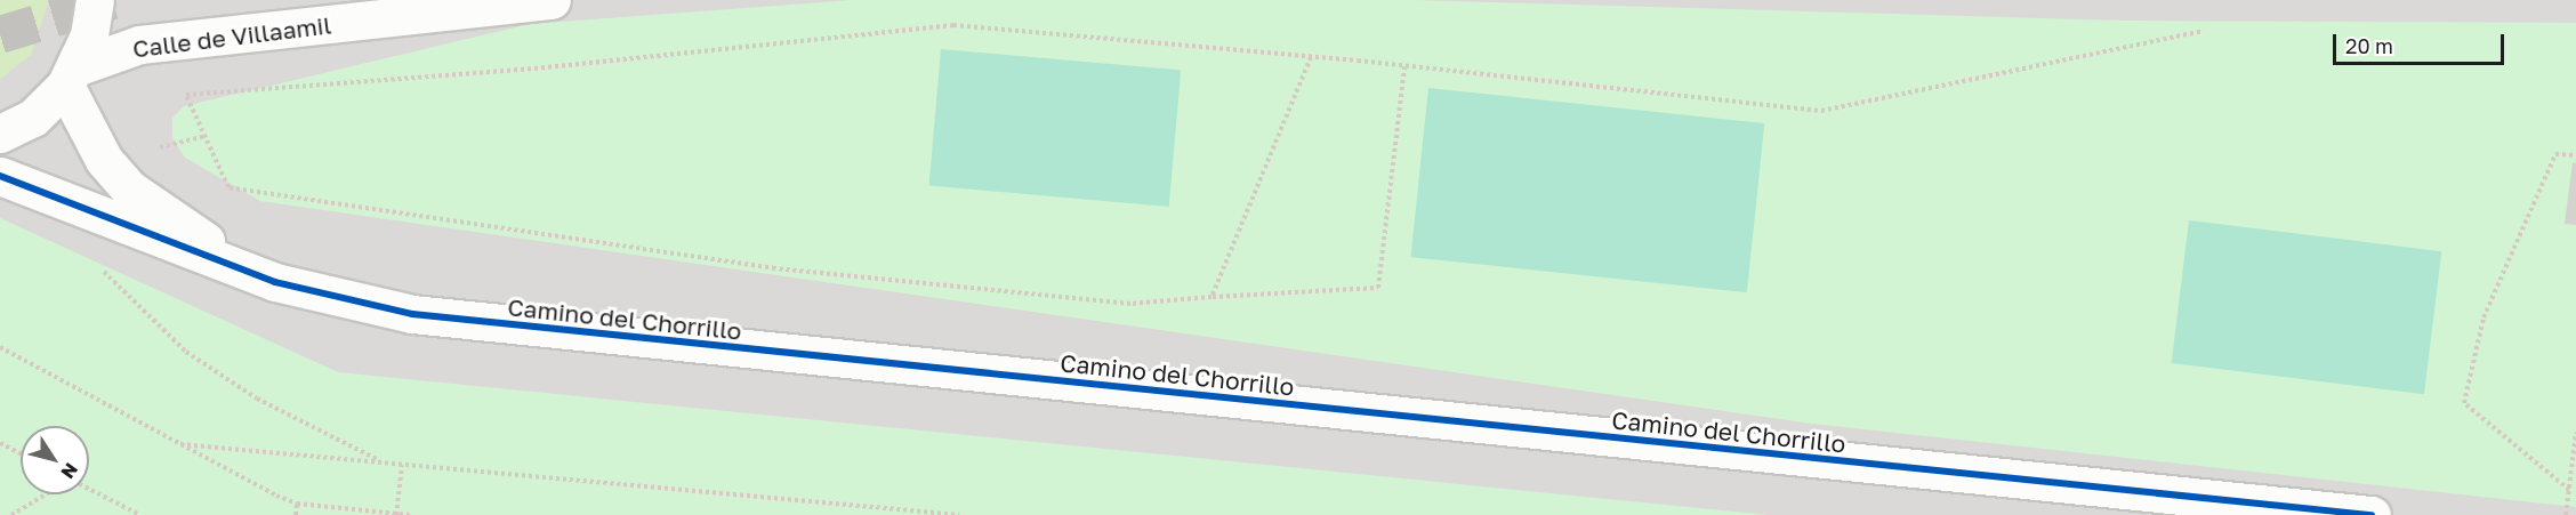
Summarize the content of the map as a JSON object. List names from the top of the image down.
{
  "streets": {
    "street": ["Calle de Villaamil", "Camino del Chorrillo"]
  },
  "crossings": [
    ["Calle de Villaamil", "Camino del Chorrillo"]
  ],
  "scale_bar": "20 m",
  "north": "bottom right"
}
